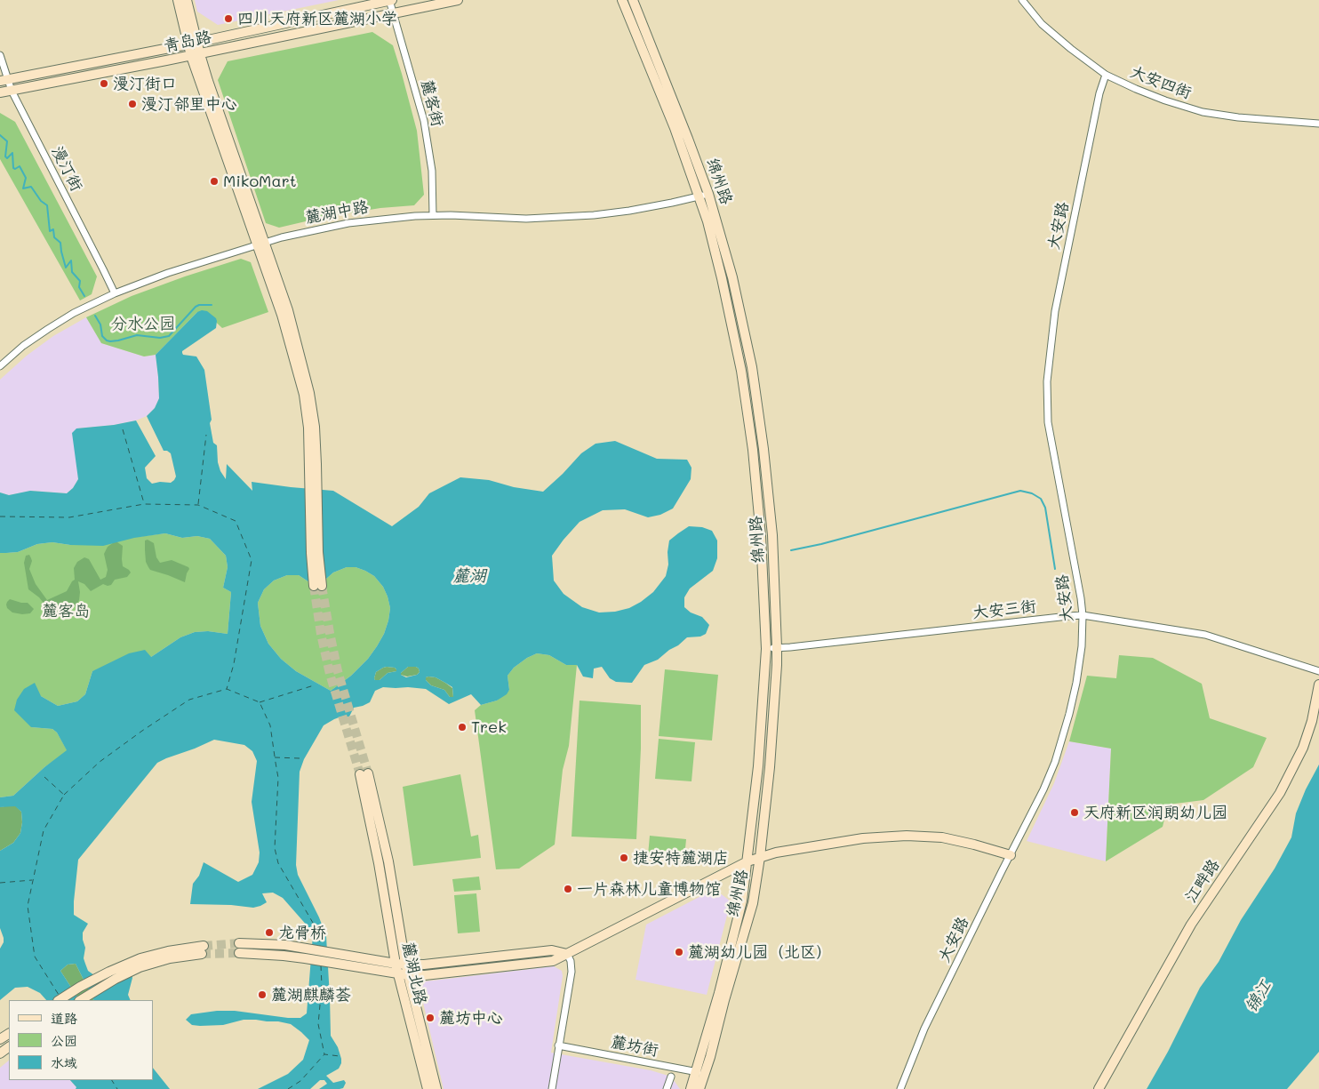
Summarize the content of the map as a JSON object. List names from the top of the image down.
{
  "streets": {
    "street": [
      "青岛路",
      "大安四街",
      "麓客街",
      "漫汀街",
      "绵州路",
      "麓湖中路",
      "大安路",
      "大安三街",
      "江畔路",
      "麓湖北路",
      "麓坊街"
    ]
  },
  "crossings": [
    ["青岛路", "麓客街"],
    ["青岛路", "漫汀街"],
    ["大安四街", "大安路"],
    ["麓客街", "麓湖中路"],
    ["漫汀街", "麓湖中路"],
    ["绵州路", "麓湖中路"],
    ["绵州路", "大安三街"],
    ["绵州路", "麓坊街"],
    ["大安路", "大安三街"]
  ],
  "water": ["麓湖", "锦江"],
  "parks": ["分水公园", "麓客岛"],
  "places": [
    "四川天府新区麓湖小学",
    "漫汀街口",
    "漫汀邻里中心",
    "MikoMart",
    "Trek",
    "天府新区润朗幼儿园",
    "捷安特麓湖店",
    "一片森林儿童博物馆",
    "龙骨桥",
    "麓湖幼儿园（北区）",
    "麓湖麒麟荟",
    "麓坊中心"
  ],
  "legend": ["道路", "公园", "水域"]
}
